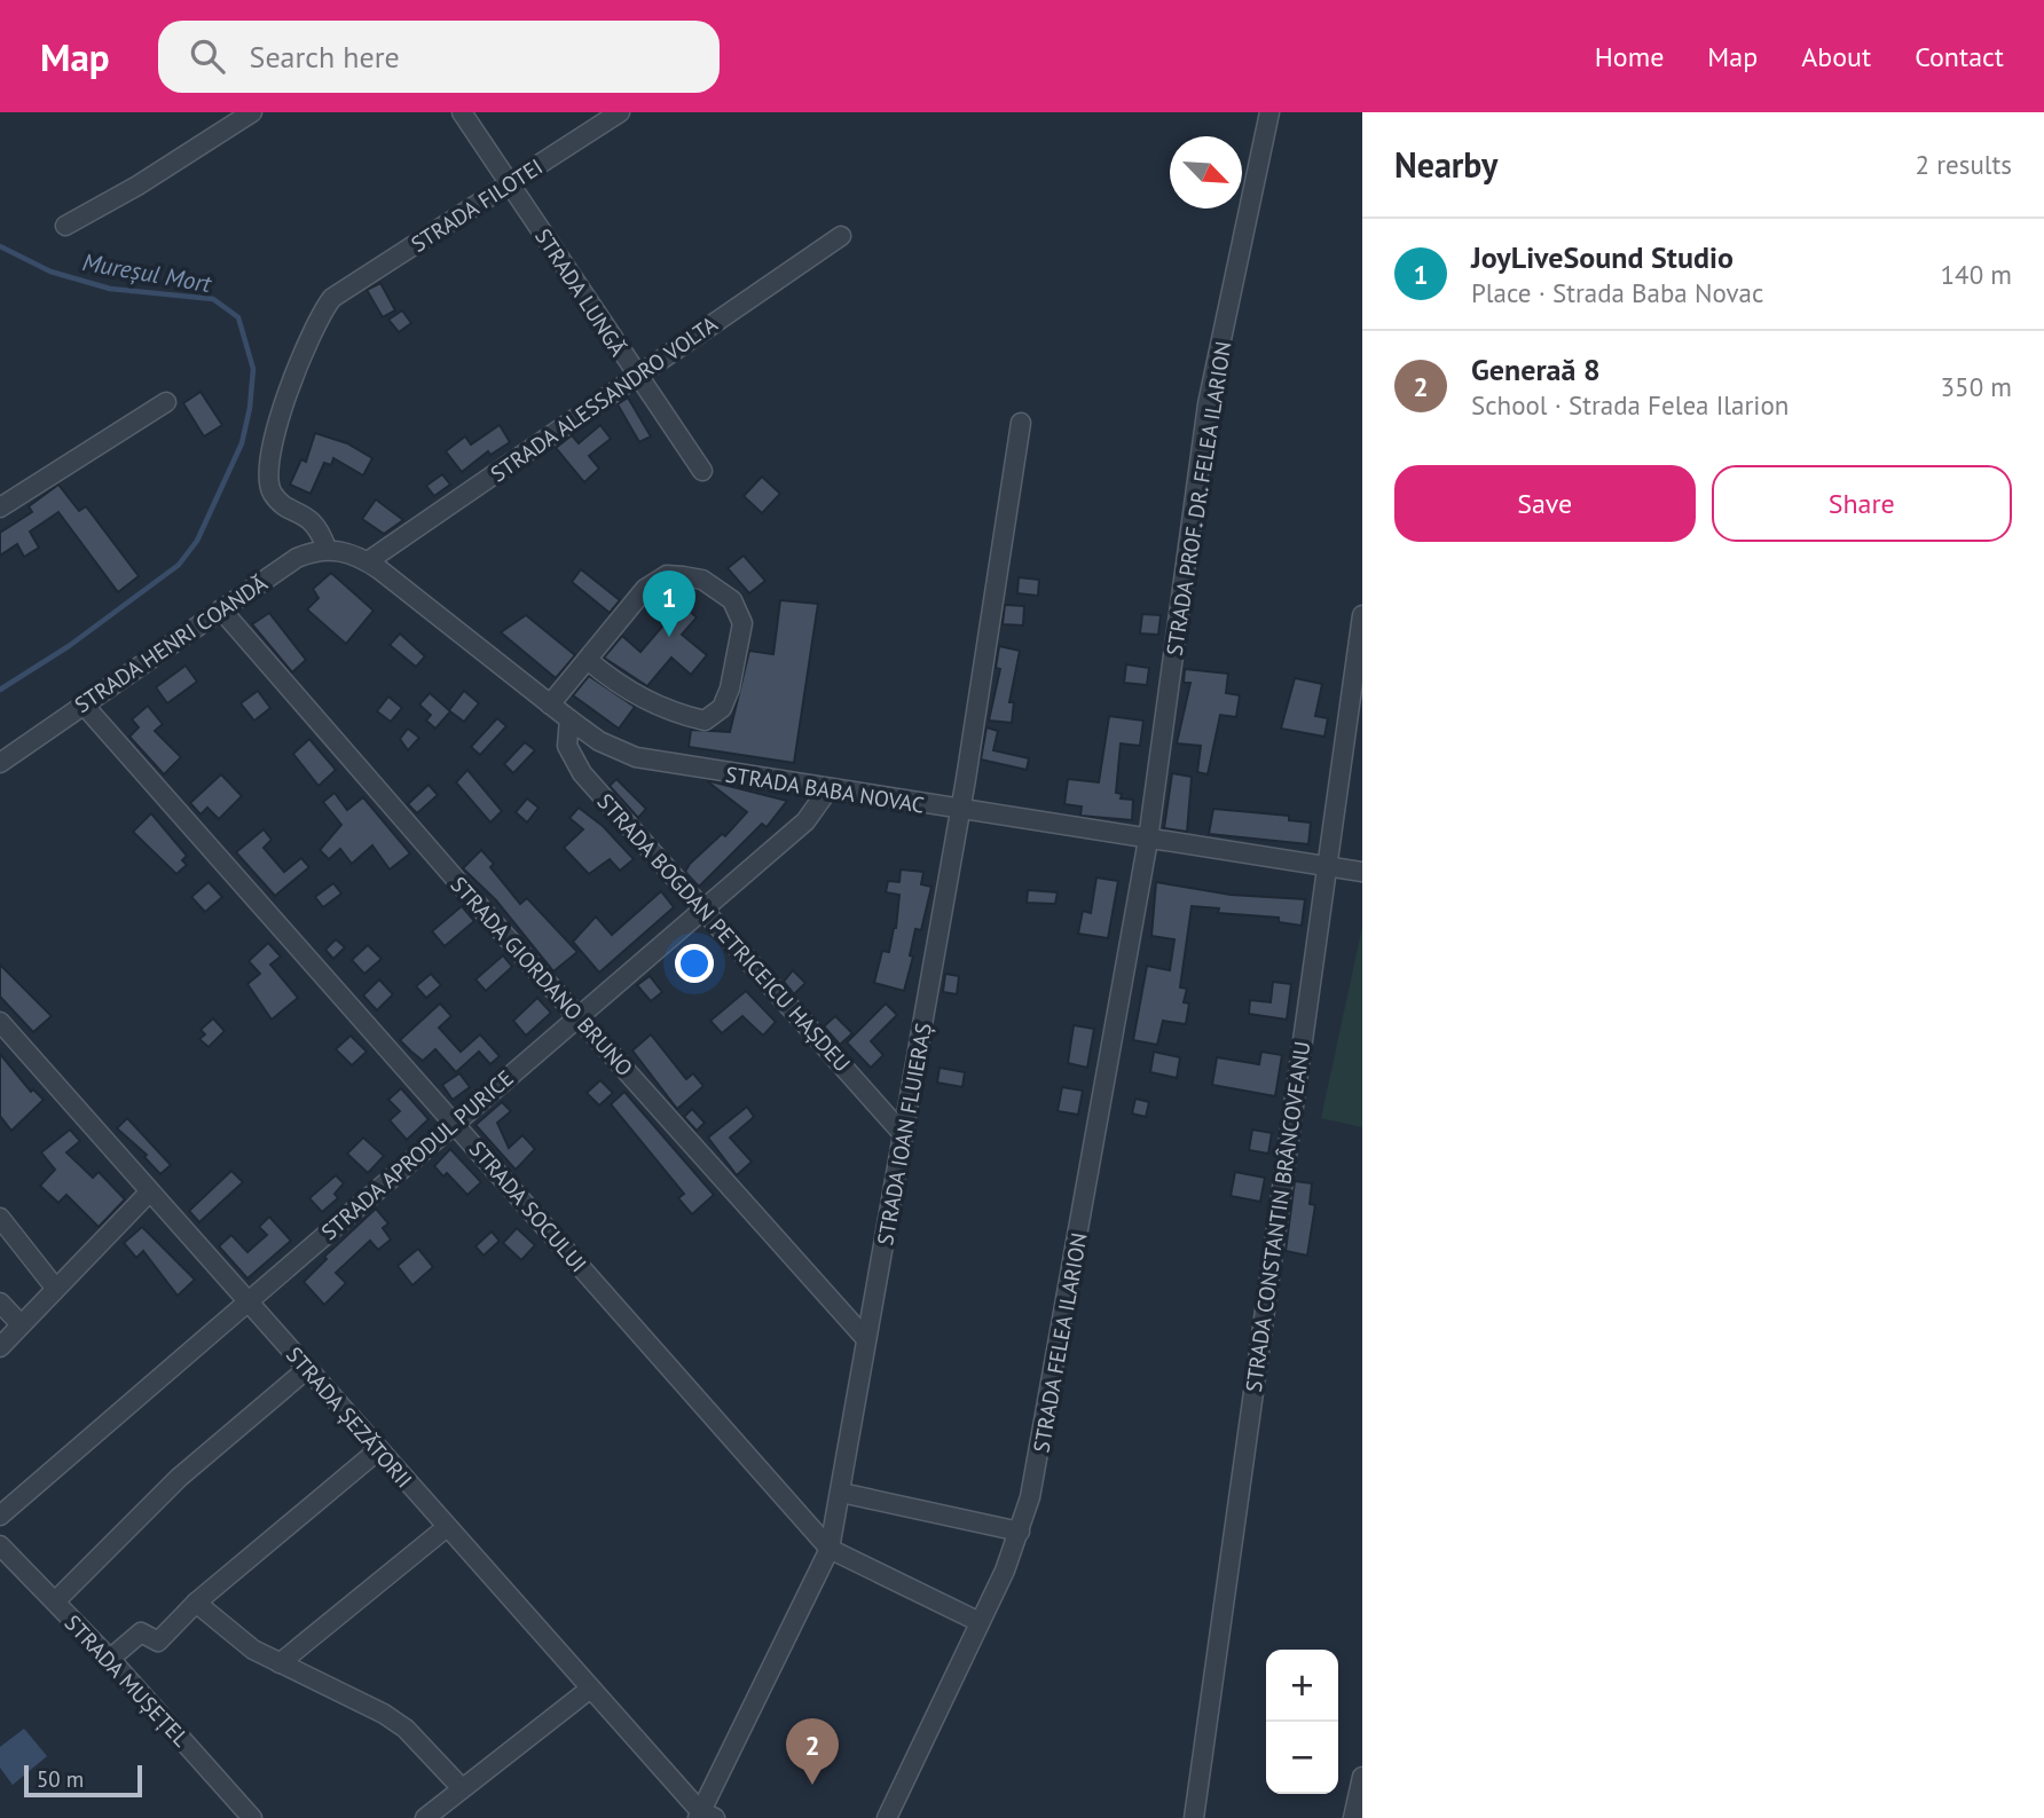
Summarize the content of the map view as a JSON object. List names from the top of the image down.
{
  "streets": {
    "street": [
      "STRADA FILOTEI",
      "STRADA LUNGĂ",
      "STRADA ALESSANDRO VOLTA",
      "STRADA PROF. DR. FELEA ILARION",
      "STRADA HENRI COANDĂ",
      "STRADA BABA NOVAC",
      "STRADA BOGDAN PETRICEICU HAȘDEU",
      "STRADA GIORDANO BRUNO",
      "STRADA IOAN FLUIERAȘ",
      "STRADA APRODUL PURICE",
      "STRADA SOCULUI",
      "STRADA CONSTANTIN BRÂNCOVEANU",
      "STRADA FELEA ILARION",
      "STRADA ȘEZĂTORII",
      "STRADA MUȘEȚEL"
    ]
  },
  "crossings": [
    ["STRADA FILOTEI", "STRADA LUNGĂ"],
    ["STRADA FILOTEI", "STRADA HENRI COANDĂ"],
    ["STRADA LUNGĂ", "STRADA ALESSANDRO VOLTA"],
    ["STRADA ALESSANDRO VOLTA", "STRADA BABA NOVAC"],
    ["STRADA PROF. DR. FELEA ILARION", "STRADA BABA NOVAC"],
    ["STRADA PROF. DR. FELEA ILARION", "STRADA FELEA ILARION"],
    ["STRADA HENRI COANDĂ", "STRADA GIORDANO BRUNO"],
    ["STRADA HENRI COANDĂ", "STRADA SOCULUI"],
    ["STRADA BABA NOVAC", "STRADA BOGDAN PETRICEICU HAȘDEU"],
    ["STRADA BABA NOVAC", "STRADA IOAN FLUIERAȘ"],
    ["STRADA BABA NOVAC", "STRADA APRODUL PURICE"],
    ["STRADA BABA NOVAC", "STRADA CONSTANTIN BRÂNCOVEANU"],
    ["STRADA BABA NOVAC", "STRADA FELEA ILARION"],
    ["STRADA BOGDAN PETRICEICU HAȘDEU", "STRADA IOAN FLUIERAȘ"],
    ["STRADA BOGDAN PETRICEICU HAȘDEU", "STRADA APRODUL PURICE"],
    ["STRADA GIORDANO BRUNO", "STRADA IOAN FLUIERAȘ"],
    ["STRADA GIORDANO BRUNO", "STRADA APRODUL PURICE"],
    ["STRADA IOAN FLUIERAȘ", "STRADA SOCULUI"],
    ["STRADA IOAN FLUIERAȘ", "STRADA ȘEZĂTORII"],
    ["STRADA APRODUL PURICE", "STRADA SOCULUI"],
    ["STRADA APRODUL PURICE", "STRADA ȘEZĂTORII"],
    ["STRADA SOCULUI", "STRADA FELEA ILARION"]
  ],
  "water": ["Mureșul Mort"],
  "scale_bar": "50 m",
  "north": "bottom right",
  "page": {
    "header": "Map",
    "search": "Search here",
    "nav": [
      "Home",
      "Map",
      "About",
      "Contact"
    ],
    "heading": ["Nearby", "2 results"],
    "list": [
      {
        "mark": "1",
        "name": "JoyLiveSound Studio",
        "note": "Place · Strada Baba Novac",
        "value": "140 m"
      },
      {
        "mark": "2",
        "name": "Generaă 8",
        "note": "School · Strada Felea Ilarion",
        "value": "350 m"
      }
    ],
    "buttons": ["Save", "Share"],
    "pins": ["1", "2"],
    "map_buttons": ["+", "−"],
    "scale": "50 m"
  }
}
